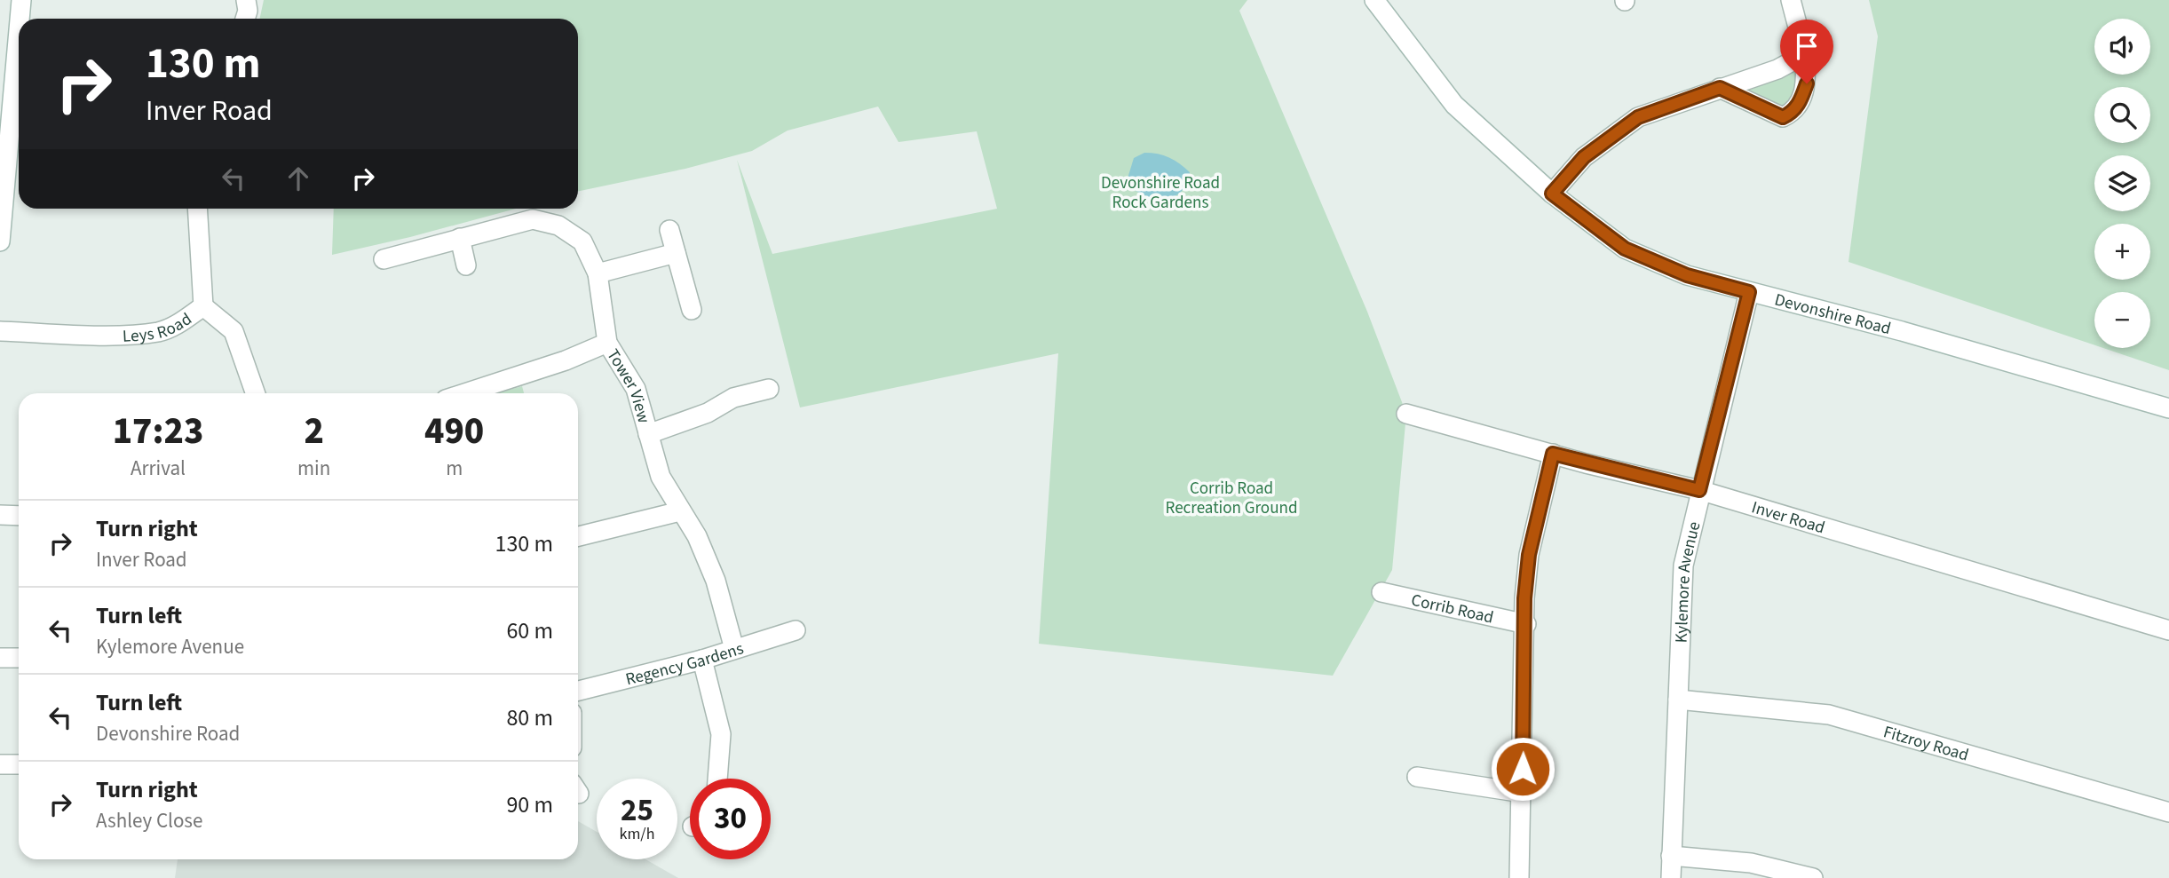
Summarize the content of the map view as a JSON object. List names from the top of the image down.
{
  "streets": {
    "street": [
      "Devonshire Road",
      "Leys Road",
      "Tower View",
      "Inver Road",
      "Kylemore Avenue",
      "Corrib Road",
      "Regency Gardens",
      "Fitzroy Road"
    ]
  },
  "crossings": [
    ["Devonshire Road", "Kylemore Avenue"],
    ["Tower View", "Regency Gardens"],
    ["Inver Road", "Kylemore Avenue"],
    ["Kylemore Avenue", "Fitzroy Road"]
  ],
  "parks": ["Devonshire Road Rock Gardens", "Corrib Road Recreation Ground"],
  "page": {
    "map_buttons": ["+", "−"],
    "turn": ["130 m", "Inver Road"],
    "eta": [
      "17:23",
      "Arrival",
      "2",
      "min",
      "490",
      "m"
    ],
    "list": [
      {
        "name": "Turn right",
        "note": "Inver Road",
        "value": "130 m"
      },
      {
        "name": "Turn left",
        "note": "Kylemore Avenue",
        "value": "60 m"
      },
      {
        "name": "Turn left",
        "note": "Devonshire Road",
        "value": "80 m"
      },
      {
        "name": "Turn right",
        "note": "Ashley Close",
        "value": "90 m"
      }
    ],
    "speed": "25 km/h",
    "limit": "30"
  }
}
